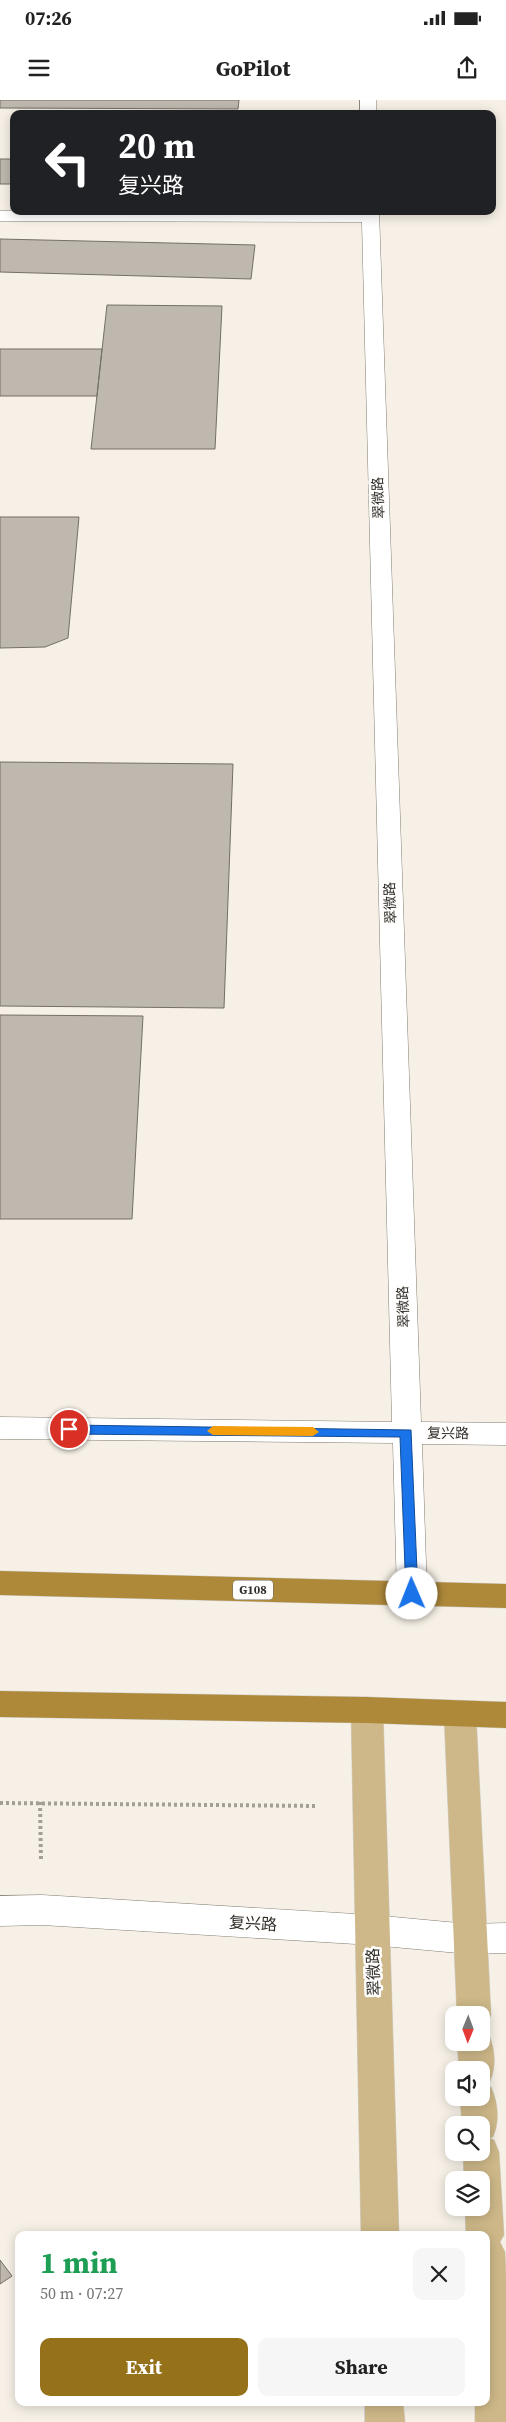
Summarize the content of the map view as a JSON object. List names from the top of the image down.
{
  "streets": {
    "highway": ["G108"],
    "main road": ["翠微路"],
    "street": ["复兴路"]
  },
  "crossings": [
    ["翠微路", "复兴路"],
    ["翠微路", "G108"]
  ],
  "north": "bottom",
  "page": {
    "status": "07:26",
    "header": "GoPilot",
    "turn": ["20 m", "复兴路"],
    "heading": ["1 min", "50 m · 07:27"],
    "buttons": ["Exit", "Share"]
  }
}
